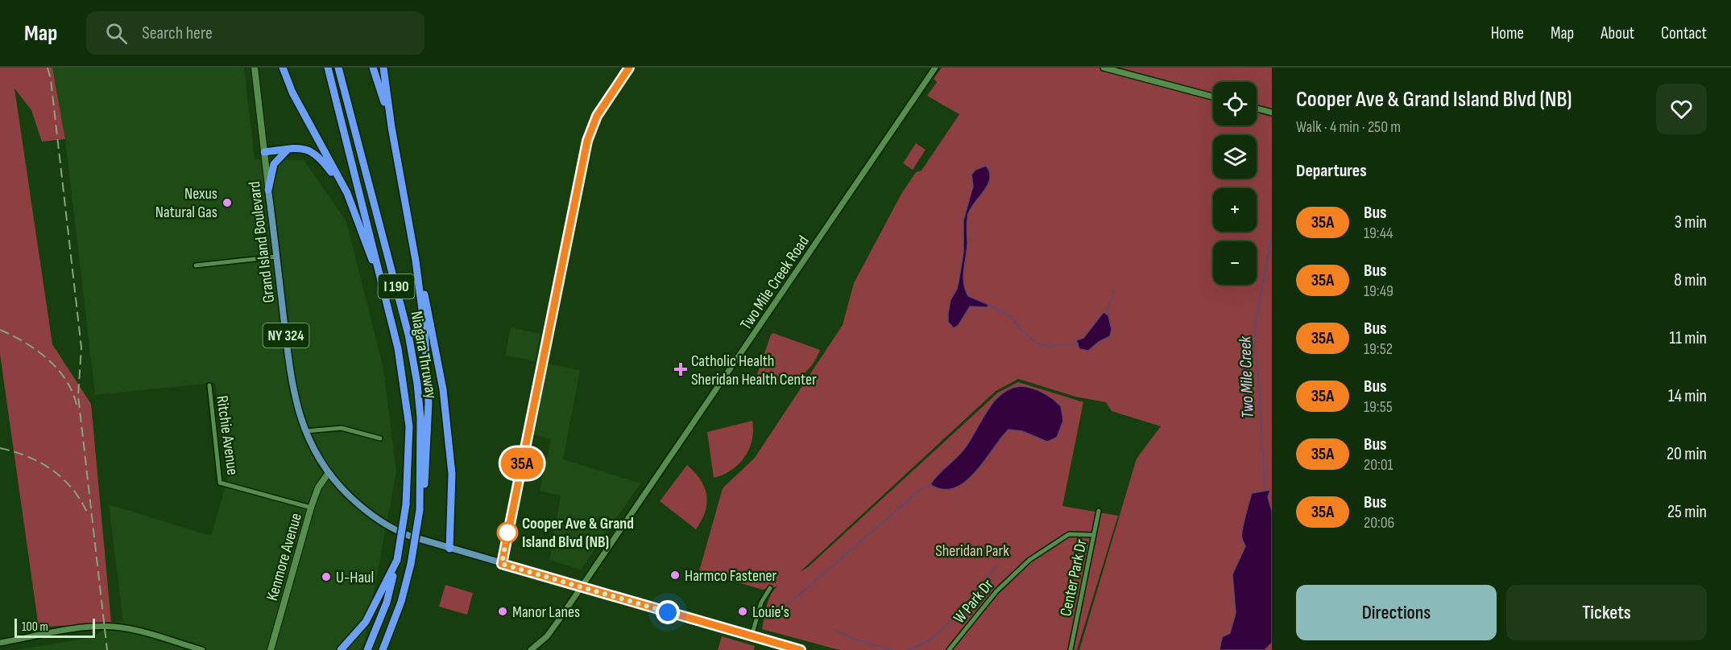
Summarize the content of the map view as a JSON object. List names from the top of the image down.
{
  "streets": {
    "highway": ["I 190", "Niagara Thruway"],
    "main road": ["Grand Island Boulevard", "NY 324", "Kenmore Avenue"],
    "street": [
      "Two Mile Creek Road",
      "Ritchie Avenue",
      "Center Park Dr",
      "W Park Dr"
    ]
  },
  "crossings": [
    ["Grand Island Boulevard", "Two Mile Creek Road"],
    ["Grand Island Boulevard", "Kenmore Avenue"],
    ["Ritchie Avenue", "Kenmore Avenue"],
    ["Center Park Dr", "W Park Dr"]
  ],
  "water": ["Two Mile Creek"],
  "parks": ["Sheridan Park"],
  "places": {
    "other": [
      "Nexus Natural Gas",
      "Cooper Ave & Grand Island Blvd (NB)",
      "Harmco Fastener",
      "U-Haul",
      "Manor Lanes",
      "Louie's"
    ],
    "health": ["Catholic Health Sheridan Health Center"]
  },
  "lines": ["bus line 35A"],
  "scale_bar": "100 m",
  "page": {
    "header": "Map",
    "search": "Search here",
    "nav": [
      "Home",
      "Map",
      "About",
      "Contact"
    ],
    "on_map": "35A",
    "heading": [
      ["Cooper Ave & Grand Island Blvd (NB)", "Walk · 4 min · 250 m"],
      "Departures"
    ],
    "map_buttons": ["+", "−"],
    "list": [
      {
        "mark": "35A",
        "name": "Bus",
        "note": "19:44",
        "value": "3 min"
      },
      {
        "mark": "35A",
        "name": "Bus",
        "note": "19:49",
        "value": "8 min"
      },
      {
        "mark": "35A",
        "name": "Bus",
        "note": "19:52",
        "value": "11 min"
      },
      {
        "mark": "35A",
        "name": "Bus",
        "note": "19:55",
        "value": "14 min"
      },
      {
        "mark": "35A",
        "name": "Bus",
        "note": "20:01",
        "value": "20 min"
      },
      {
        "mark": "35A",
        "name": "Bus",
        "note": "20:06",
        "value": "25 min"
      }
    ],
    "buttons": ["Directions", "Tickets"],
    "scale": "100 m"
  }
}
